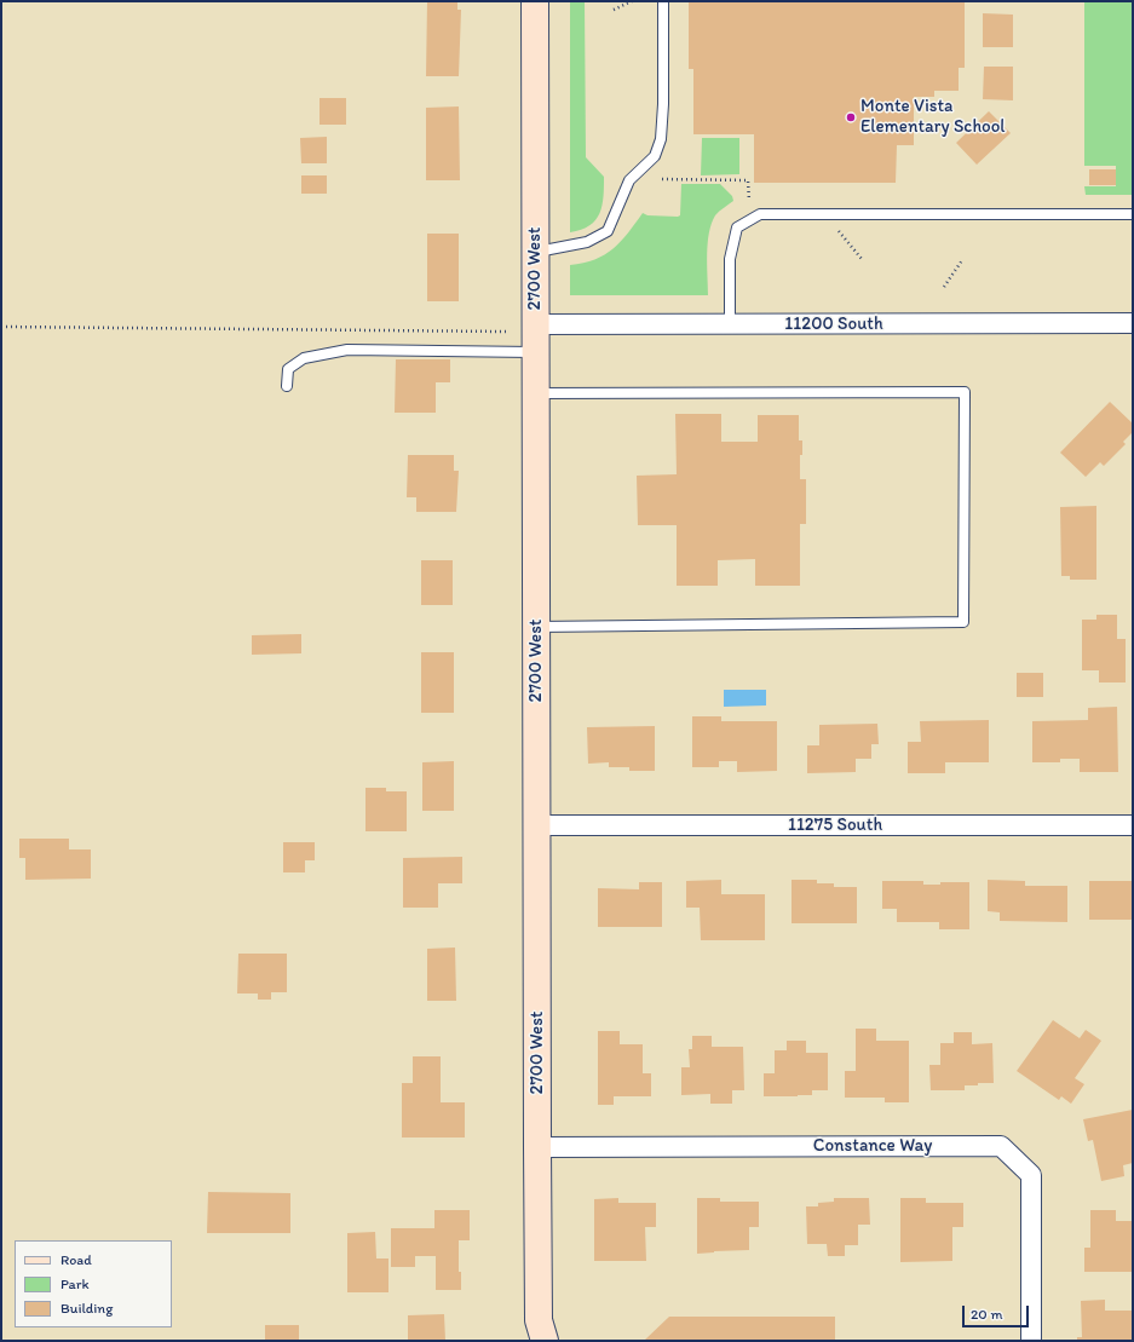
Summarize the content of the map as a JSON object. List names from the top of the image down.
{
  "streets": {
    "main road": ["2700 West"],
    "street": ["11200 South", "11275 South", "Constance Way"]
  },
  "crossings": [
    ["2700 West", "11200 South"],
    ["2700 West", "11275 South"],
    ["2700 West", "Constance Way"]
  ],
  "places": ["Monte Vista Elementary School"],
  "legend": ["Road", "Park", "Building"],
  "scale_bar": "20 m"
}
